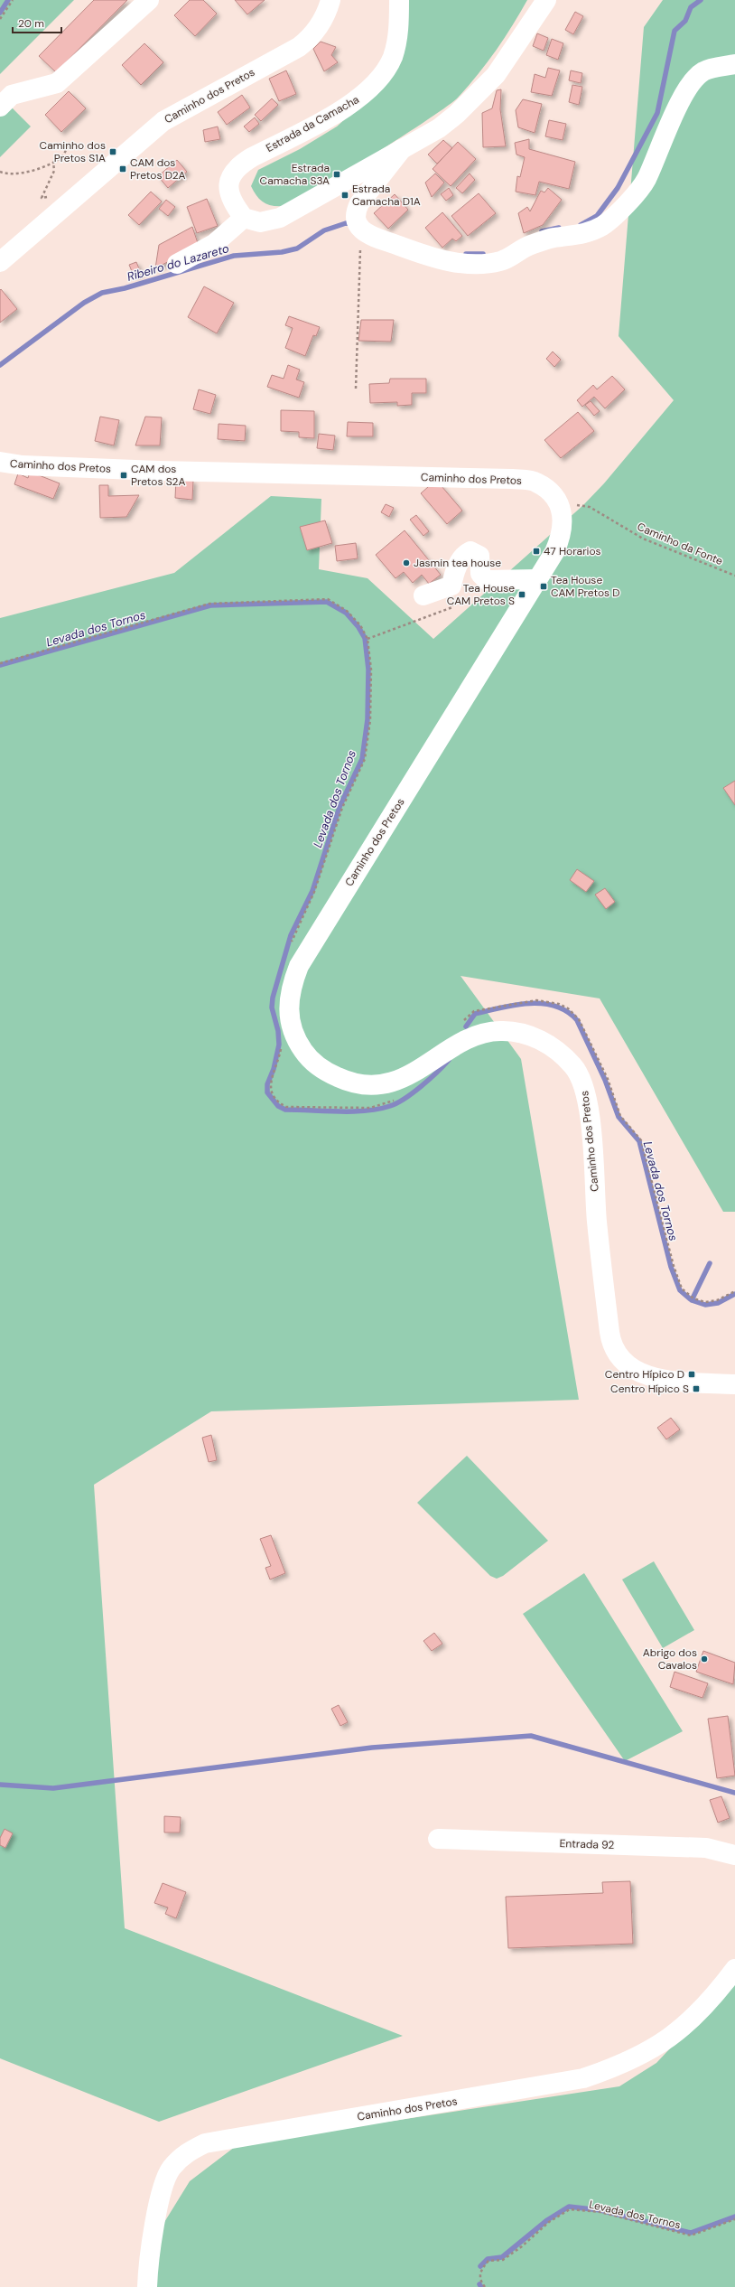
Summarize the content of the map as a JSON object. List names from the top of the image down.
{
  "streets": {
    "main road": ["Caminho dos Pretos", "Estrada da Camacha", "Entrada 92"],
    "path": ["Caminho da Fonte", "Levada dos Tornos"]
  },
  "crossings": [
    ["Caminho dos Pretos", "Caminho da Fonte"]
  ],
  "water": ["Ribeiro do Lazareto", "Levada dos Tornos"],
  "places": {
    "transit": [
      "Caminho dos Pretos S1A",
      "CAM dos Pretos D2A",
      "Estrada Camacha S3A",
      "Estrada Camacha D1A",
      "CAM dos Pretos S2A",
      "47 Horarios",
      "Tea House CAM Pretos D",
      "Tea House CAM Pretos S",
      "Centro Hípico D",
      "Centro Hípico S"
    ],
    "other": ["Jasmin tea house", "Abrigo dos Cavalos"]
  },
  "scale_bar": "20 m"
}
